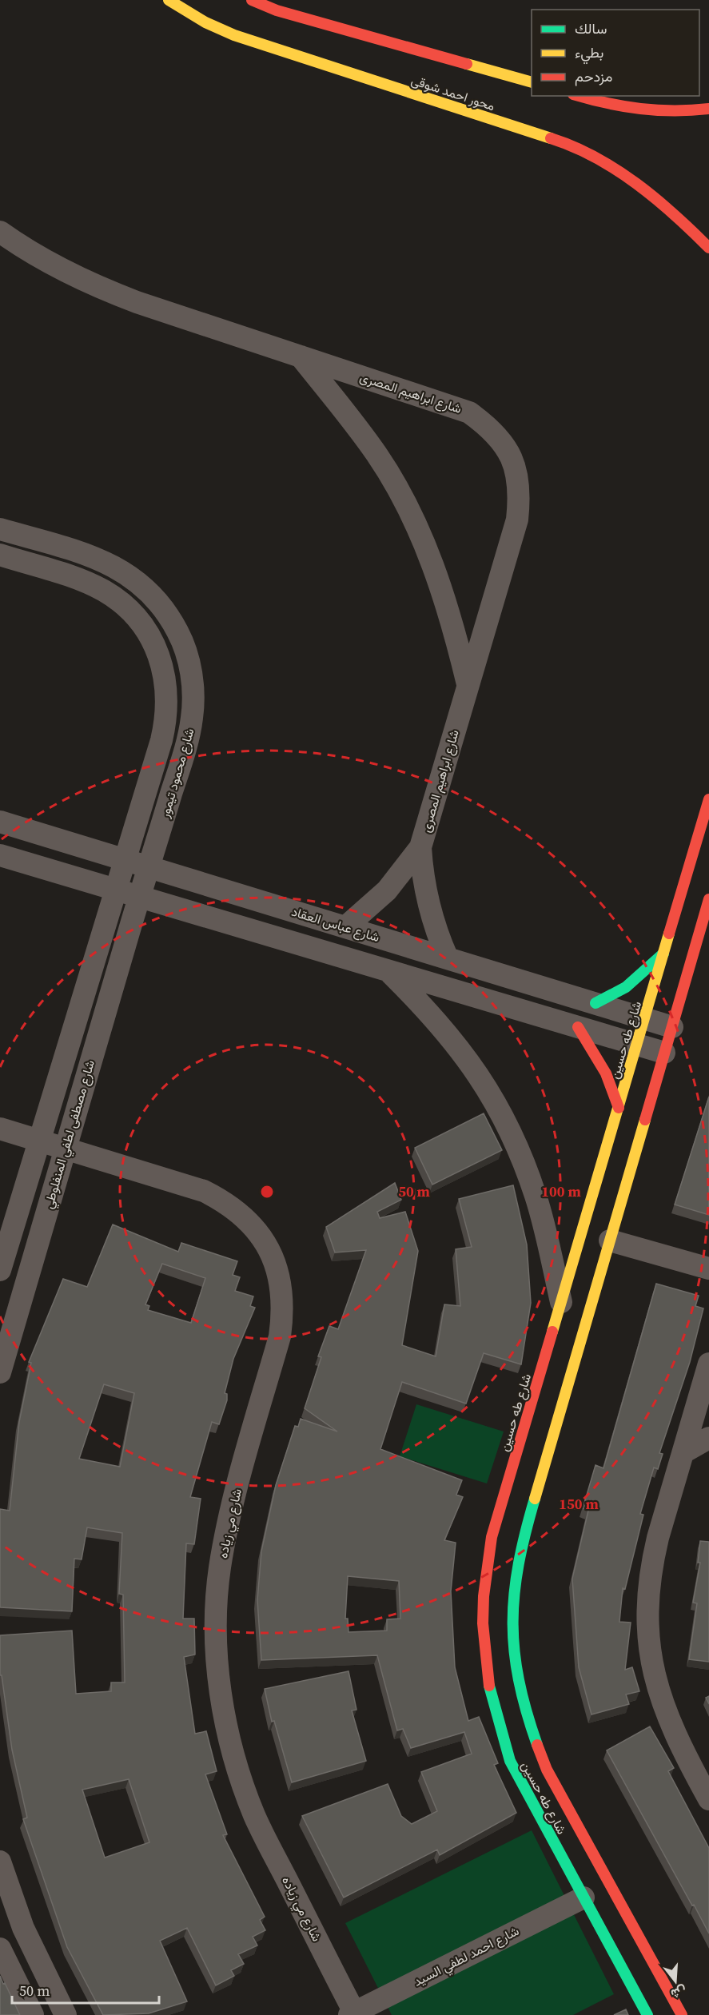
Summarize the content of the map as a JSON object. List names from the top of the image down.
{
  "streets": {
    "street": [
      "محور احمد شوقى",
      "شارع ابراهيم المصرى",
      "شارع محمود تيمور",
      "شارع عباس العقاد",
      "شارع طه حسين",
      "شارع مصطفى لطفي المنفلوطي",
      "شارع مي زياده",
      "شارع احمد لطفي السيد"
    ]
  },
  "crossings": [
    ["شارع ابراهيم المصرى", "شارع عباس العقاد"],
    ["شارع محمود تيمور", "شارع عباس العقاد"],
    ["شارع محمود تيمور", "شارع مصطفى لطفي المنفلوطي"],
    ["شارع عباس العقاد", "شارع طه حسين"],
    ["شارع طه حسين", "شارع احمد لطفي السيد"],
    ["شارع مصطفى لطفي المنفلوطي", "شارع مي زياده"],
    ["شارع مي زياده", "شارع احمد لطفي السيد"]
  ],
  "legend": ["سالك", "بطيء", "مزدحم"],
  "scale_bar": "50 m",
  "north": "bottom",
  "rings": ["50 m", "100 m", "150 m"]
}
